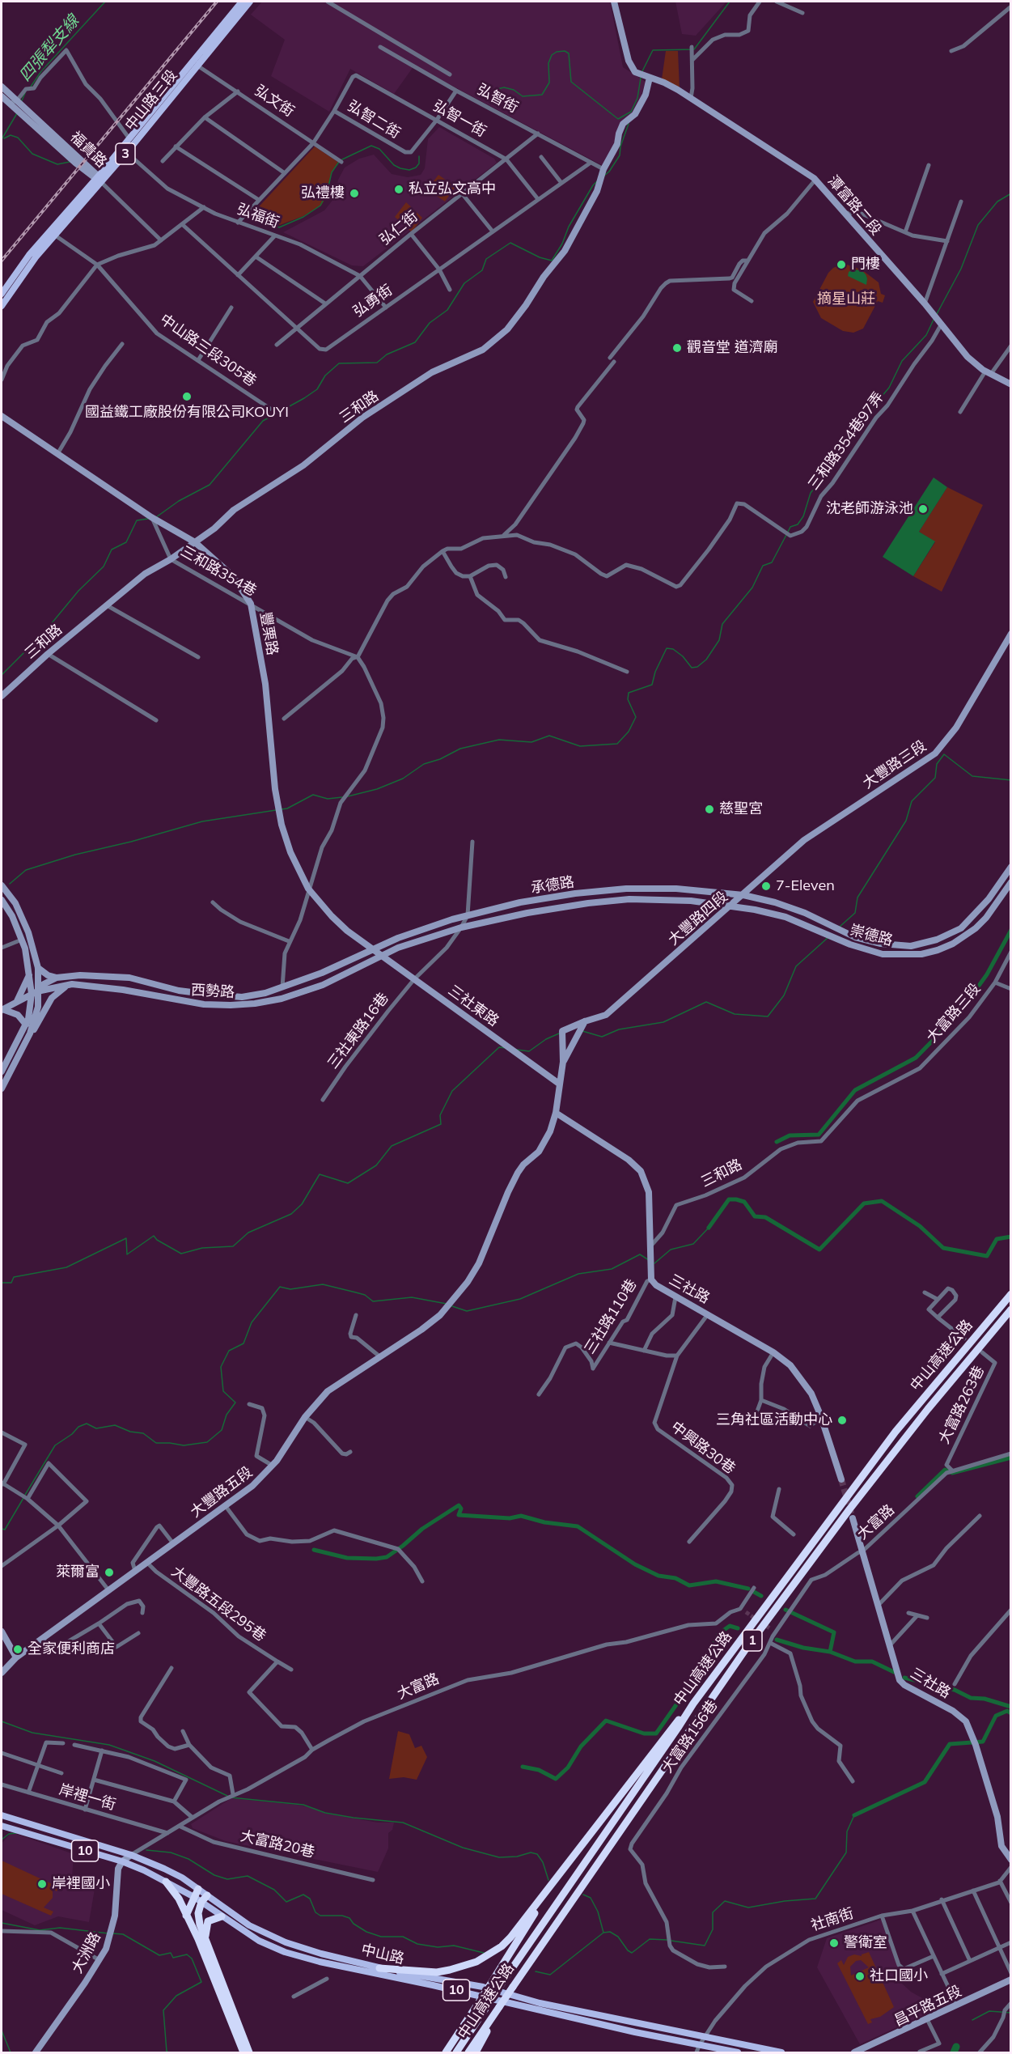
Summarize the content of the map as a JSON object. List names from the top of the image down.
{
  "streets": {
    "highway": ["中山高速公路", "1"],
    "main road": [
      "中山路三段",
      "3",
      "10",
      "中山路"
    ],
    "street": [
      "弘智街",
      "弘文街",
      "弘智一街",
      "弘智二街",
      "福貴路",
      "潭富路二段",
      "弘福街",
      "弘仁街",
      "弘勇街",
      "中山路三段305巷",
      "三和路",
      "三和路354巷97弄",
      "三和路354巷",
      "豐栗路",
      "大豐路三段",
      "承德路",
      "大豐路四段",
      "崇德路",
      "西勢路",
      "三社東路",
      "大富路三段",
      "三社東路16巷",
      "三社路",
      "三社路110巷",
      "大富路263巷",
      "中興路30巷",
      "大豐路五段",
      "大富路",
      "大豐路五段295巷",
      "大富路156巷",
      "岸裡一街",
      "大富路20巷",
      "社南街",
      "大洲路",
      "昌平路五段"
    ]
  },
  "crossings": [
    ["弘智街", "弘智二街"],
    ["弘智街", "弘仁街"],
    ["弘智街", "弘勇街"],
    ["弘智街", "三和路"],
    ["中山路三段", "弘文街"],
    ["中山路三段", "福貴路"],
    ["中山路三段", "弘福街"],
    ["中山路三段", "中山路三段305巷"],
    ["弘智一街", "弘智二街"],
    ["弘智一街", "弘仁街"],
    ["弘智一街", "弘勇街"],
    ["潭富路二段", "三和路"],
    ["潭富路二段", "三和路354巷97弄"],
    ["弘福街", "弘仁街"],
    ["弘福街", "弘勇街"],
    ["弘仁街", "弘勇街"],
    ["三和路", "三和路354巷"],
    ["三和路", "豐栗路"],
    ["三和路", "大富路三段"],
    ["三和路", "三社路"],
    ["三和路354巷97弄", "三和路354巷"],
    ["三和路354巷", "豐栗路"],
    ["豐栗路", "承德路"],
    ["豐栗路", "西勢路"],
    ["豐栗路", "三社東路"],
    ["大豐路三段", "大豐路四段"],
    ["承德路", "大豐路四段"],
    ["承德路", "崇德路"],
    ["承德路", "西勢路"],
    ["承德路", "三社東路"],
    ["承德路", "三社東路16巷"],
    ["大豐路四段", "崇德路"],
    ["大豐路四段", "三社東路"],
    ["大豐路四段", "三社路"],
    ["大豐路四段", "大豐路五段"],
    ["西勢路", "三社東路"],
    ["三社東路", "三社東路16巷"],
    ["三社路", "三社路110巷"],
    ["三社路", "中興路30巷"],
    ["三社路", "大富路"],
    ["大富路263巷", "大富路"],
    ["大豐路五段", "大豐路五段295巷"],
    ["大富路", "大富路156巷"],
    ["大富路", "岸裡一街"],
    ["大富路", "大富路20巷"],
    ["大富路", "中山路"],
    ["社南街", "中山路"],
    ["大洲路", "中山路"]
  ],
  "water": ["四張犁支線"],
  "parks": ["摘星山莊"],
  "places": [
    "私立弘文高中",
    "弘禮樓",
    "門樓",
    "觀音堂 道濟廟",
    "國益鐵工廠股份有限公司KOUYI",
    "沈老師游泳池",
    "慈聖宮",
    "7-Eleven",
    "三角社區活動中心",
    "萊爾富",
    "全家便利商店",
    "岸裡國小",
    "警衛室",
    "社口國小"
  ]
}
